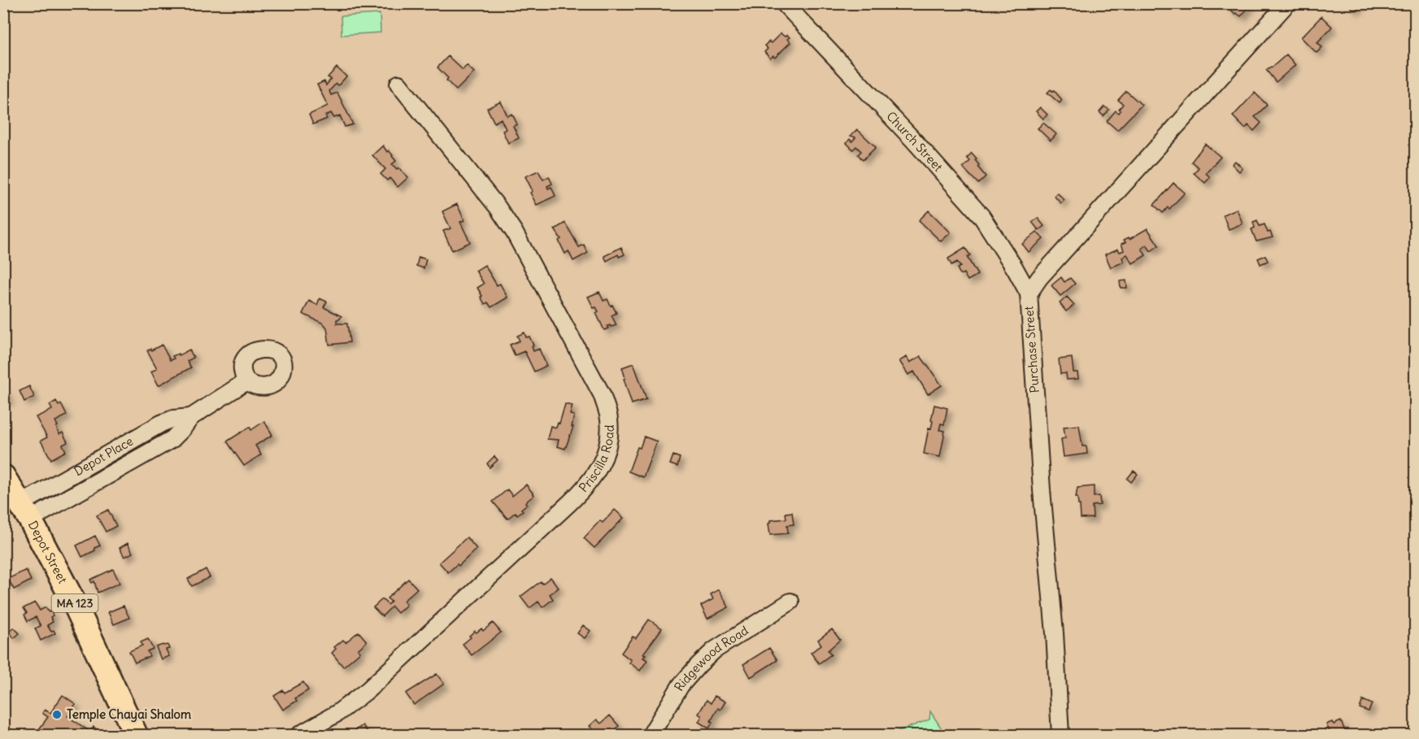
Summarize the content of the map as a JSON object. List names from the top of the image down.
{
  "streets": {
    "highway": ["Depot Street", "MA 123"],
    "street": [
      "Church Street",
      "Purchase Street",
      "Depot Place",
      "Priscilla Road",
      "Ridgewood Road"
    ]
  },
  "crossings": [
    ["Church Street", "Purchase Street"],
    ["Depot Place", "Depot Street"]
  ],
  "places": ["Temple Chayai Shalom"]
}
